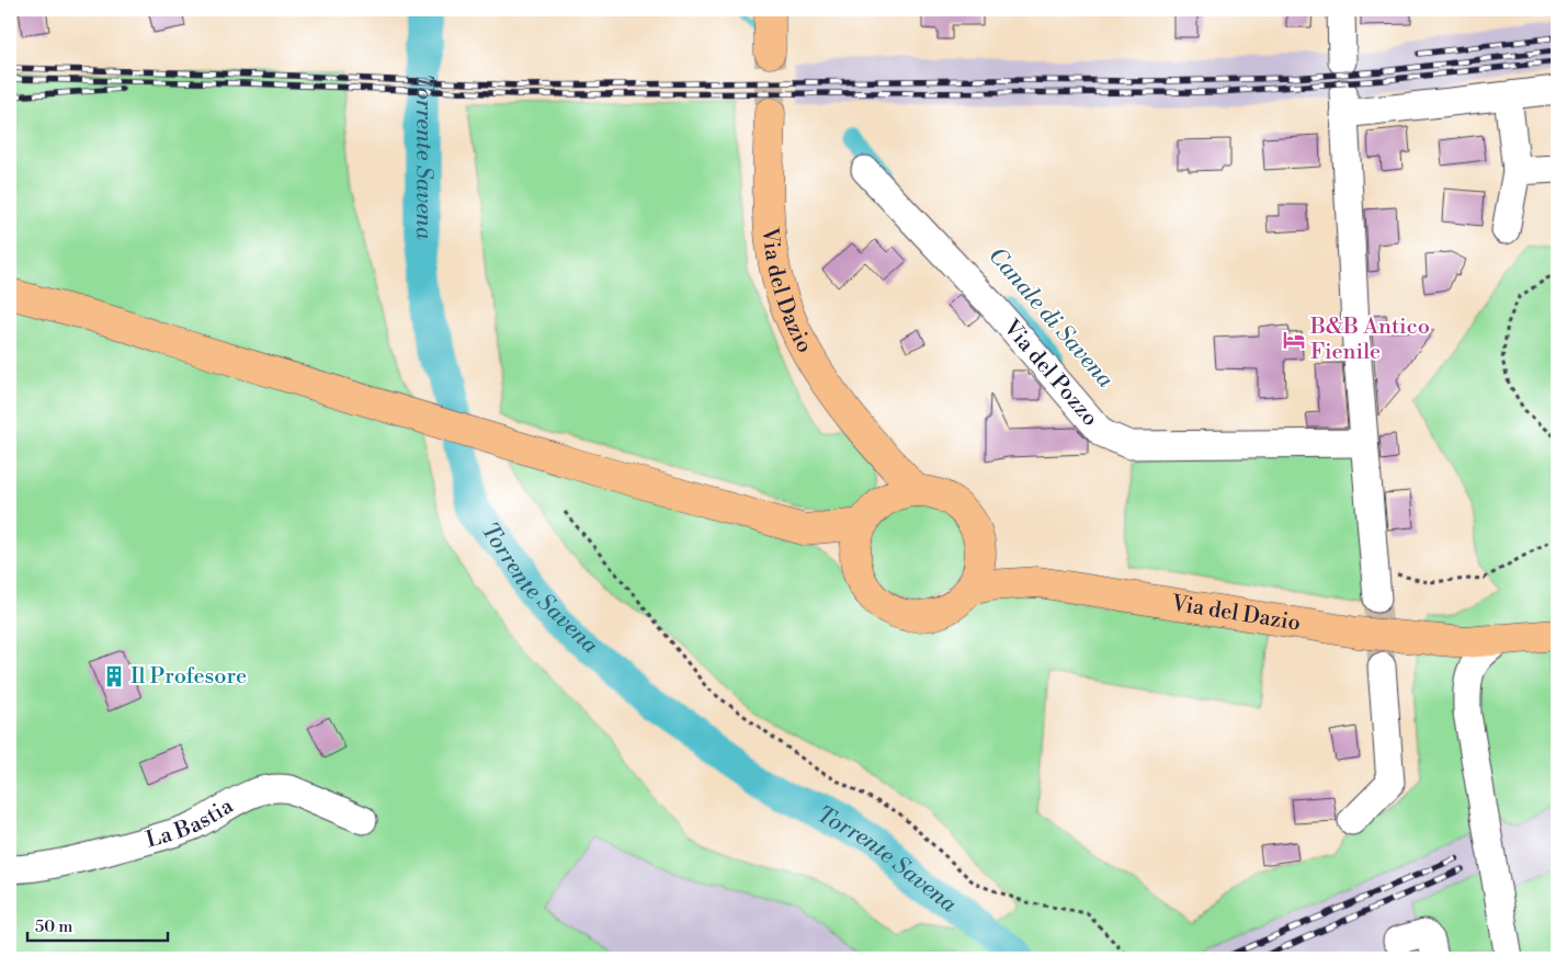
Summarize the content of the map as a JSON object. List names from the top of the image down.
{
  "streets": {
    "main road": ["Via del Dazio"],
    "street": ["Via del Pozzo", "La Bastia"]
  },
  "water": ["Torrente Savena", "Canale di Savena"],
  "places": {
    "hotel": ["B&B Antico Fienile"],
    "building": ["Il Profesore"]
  },
  "scale_bar": "50 m"
}
